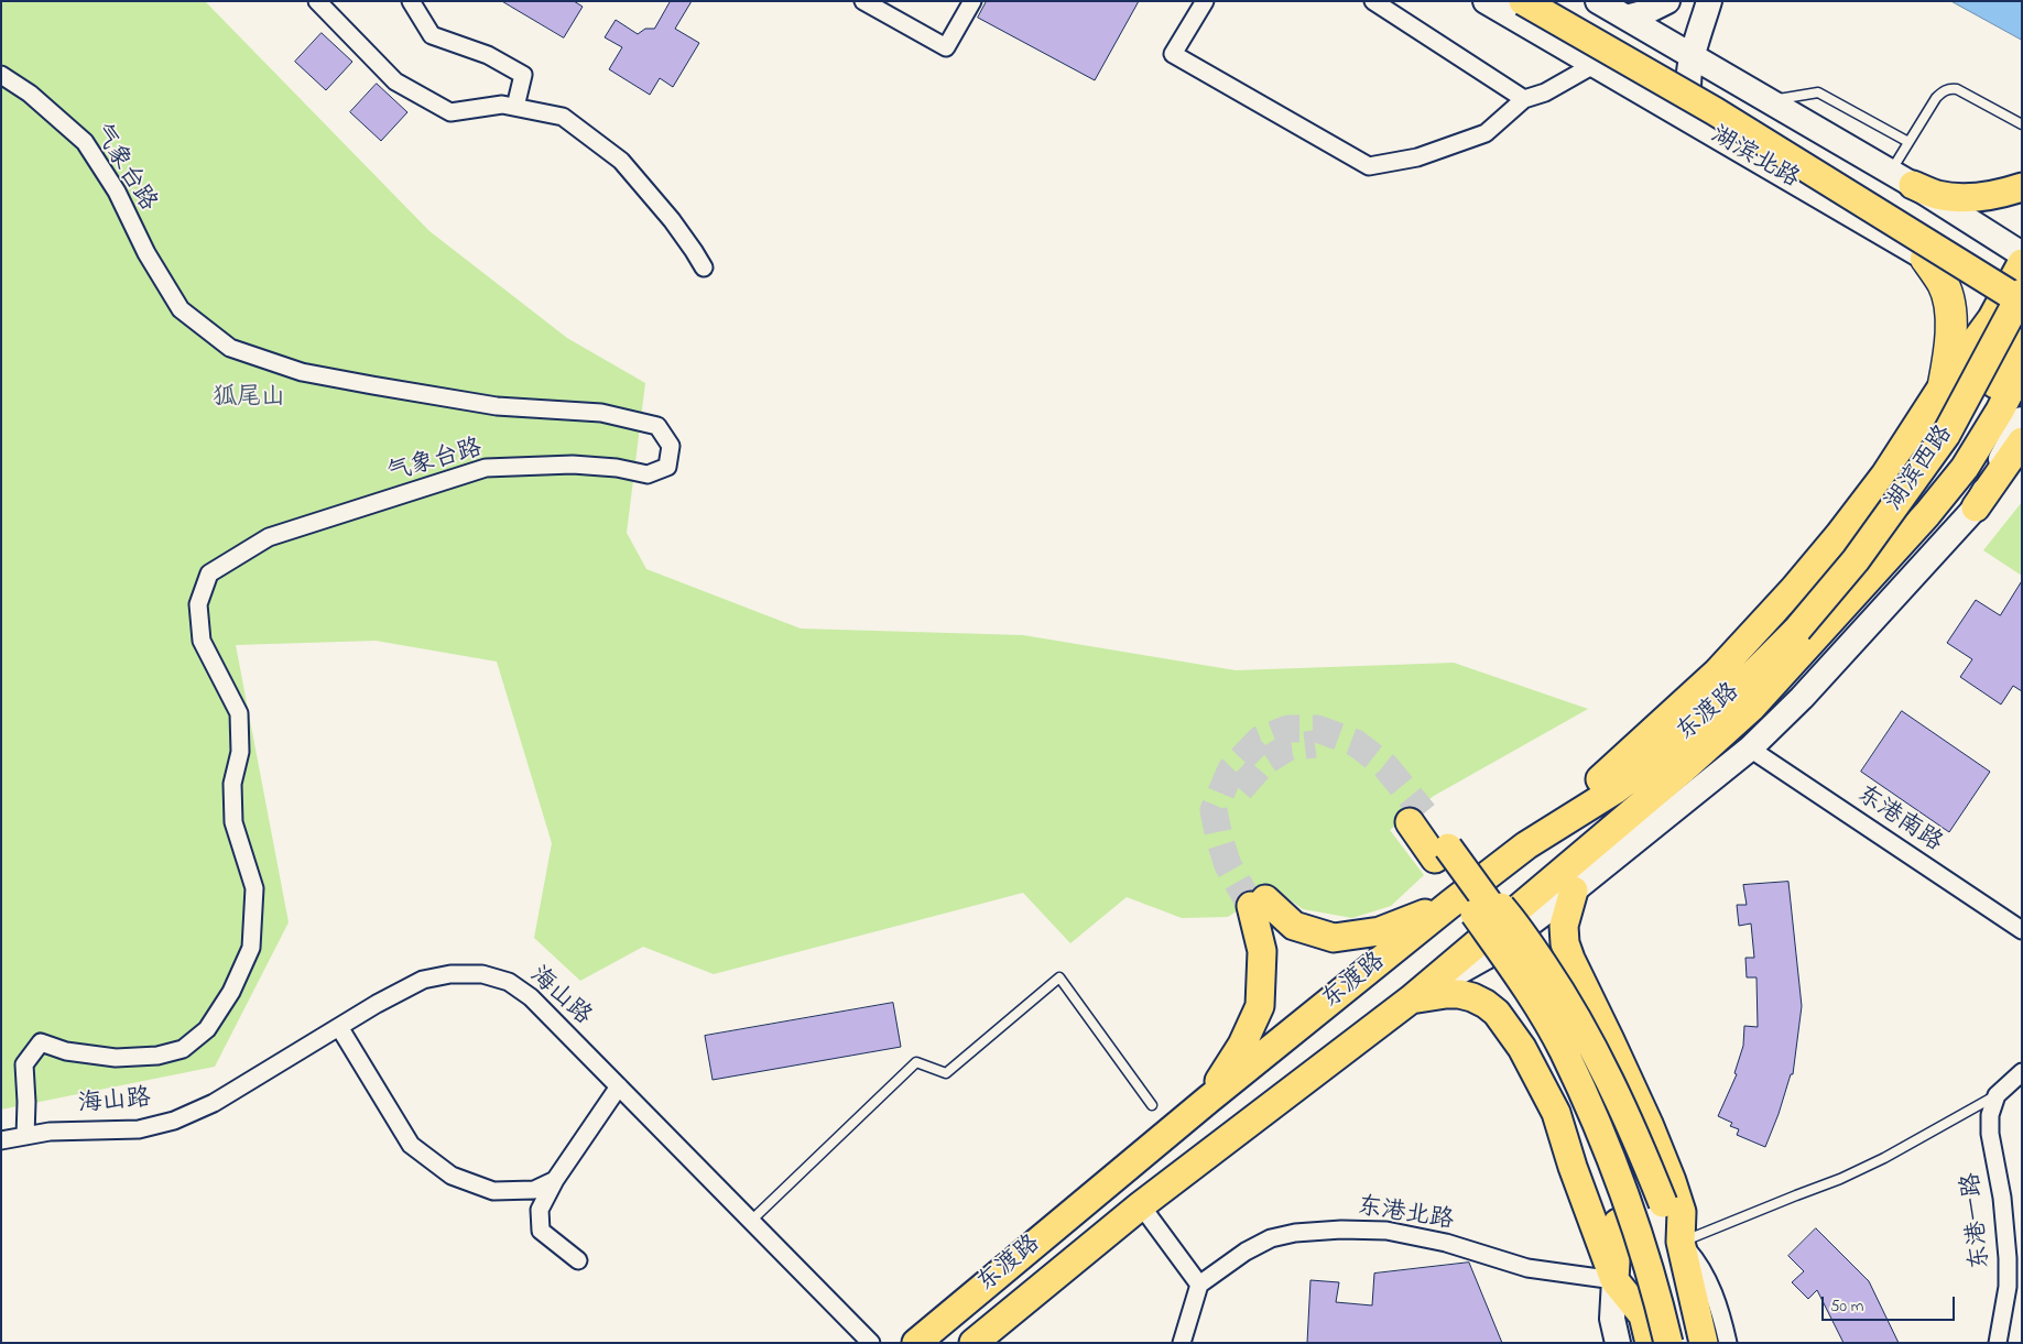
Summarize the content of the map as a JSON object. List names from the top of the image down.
{
  "streets": {
    "main road": ["湖滨北路", "湖滨西路", "东渡路"],
    "street": [
      "气象台路",
      "东港南路",
      "海山路",
      "东港北路",
      "东港一路"
    ]
  },
  "crossings": [
    ["湖滨北路", "湖滨西路"],
    ["气象台路", "海山路"],
    ["湖滨西路", "东渡路"]
  ],
  "parks": ["狐尾山"],
  "scale_bar": "50 m"
}
